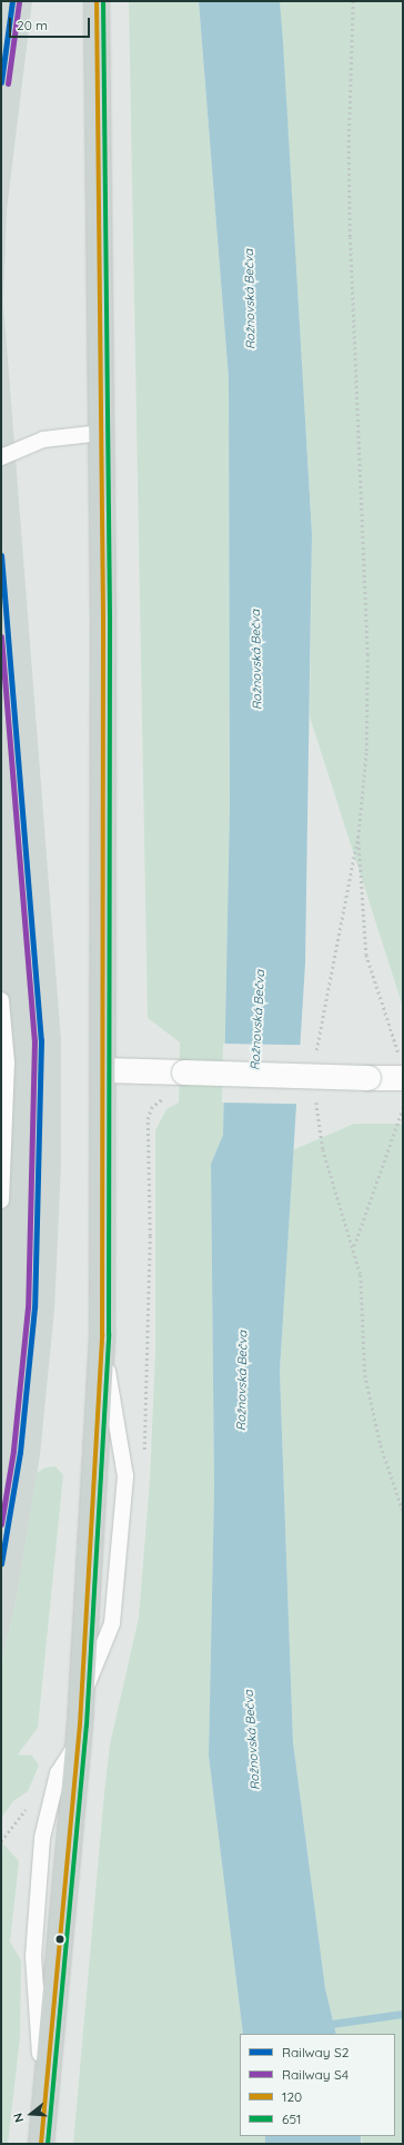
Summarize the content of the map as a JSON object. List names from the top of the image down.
{
  "water": ["Rožnovská Bečva"],
  "lines": [
    "rail line S2",
    "transit line 120",
    "transit line 651",
    "rail line S4"
  ],
  "legend": [
    "Railway S2",
    "Railway S4",
    "120",
    "651"
  ],
  "scale_bar": "20 m",
  "north": "left"
}
